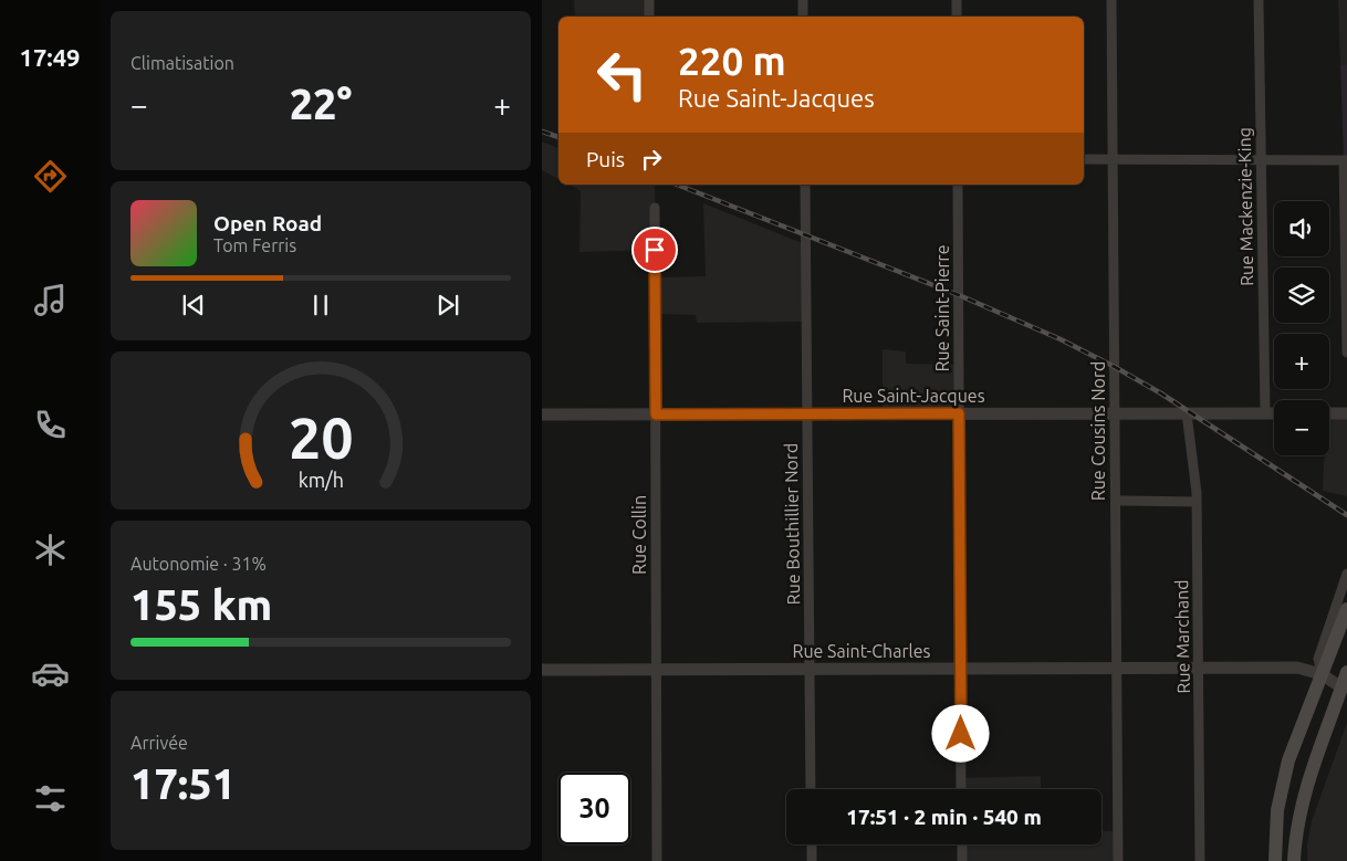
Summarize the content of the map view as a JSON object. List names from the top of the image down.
{
  "streets": {
    "street": [
      "Rue Mackenzie-King",
      "Rue Saint-Pierre",
      "Rue Saint-Jacques",
      "Rue Cousins Nord",
      "Rue Bouthillier Nord",
      "Rue Collin",
      "Rue Marchand",
      "Rue Saint-Charles"
    ]
  },
  "crossings": [
    ["Rue Mackenzie-King", "Rue Saint-Jacques"],
    ["Rue Saint-Pierre", "Rue Saint-Jacques"],
    ["Rue Saint-Pierre", "Rue Saint-Charles"],
    ["Rue Saint-Jacques", "Rue Cousins Nord"],
    ["Rue Saint-Jacques", "Rue Bouthillier Nord"],
    ["Rue Saint-Jacques", "Rue Collin"],
    ["Rue Saint-Jacques", "Rue Marchand"],
    ["Rue Cousins Nord", "Rue Saint-Charles"],
    ["Rue Bouthillier Nord", "Rue Saint-Charles"],
    ["Rue Collin", "Rue Saint-Charles"],
    ["Rue Marchand", "Rue Saint-Charles"]
  ],
  "page": {
    "tabs": "17:49",
    "tile": [
      "Climatisation",
      ["Autonomie · 31%", "155 km"],
      ["Arrivée", "17:51"]
    ],
    "turn": ["220 m", "Rue Saint-Jacques"],
    "heat": ["−", "22°", "+"],
    "then": "Puis",
    "song": ["Open Road", "Tom Ferris"],
    "map_buttons": ["+", "−"],
    "limit": "30",
    "trip": "17:51 · 2 min · 540 m",
    "gauge": ["20", "km/h"]
  }
}
